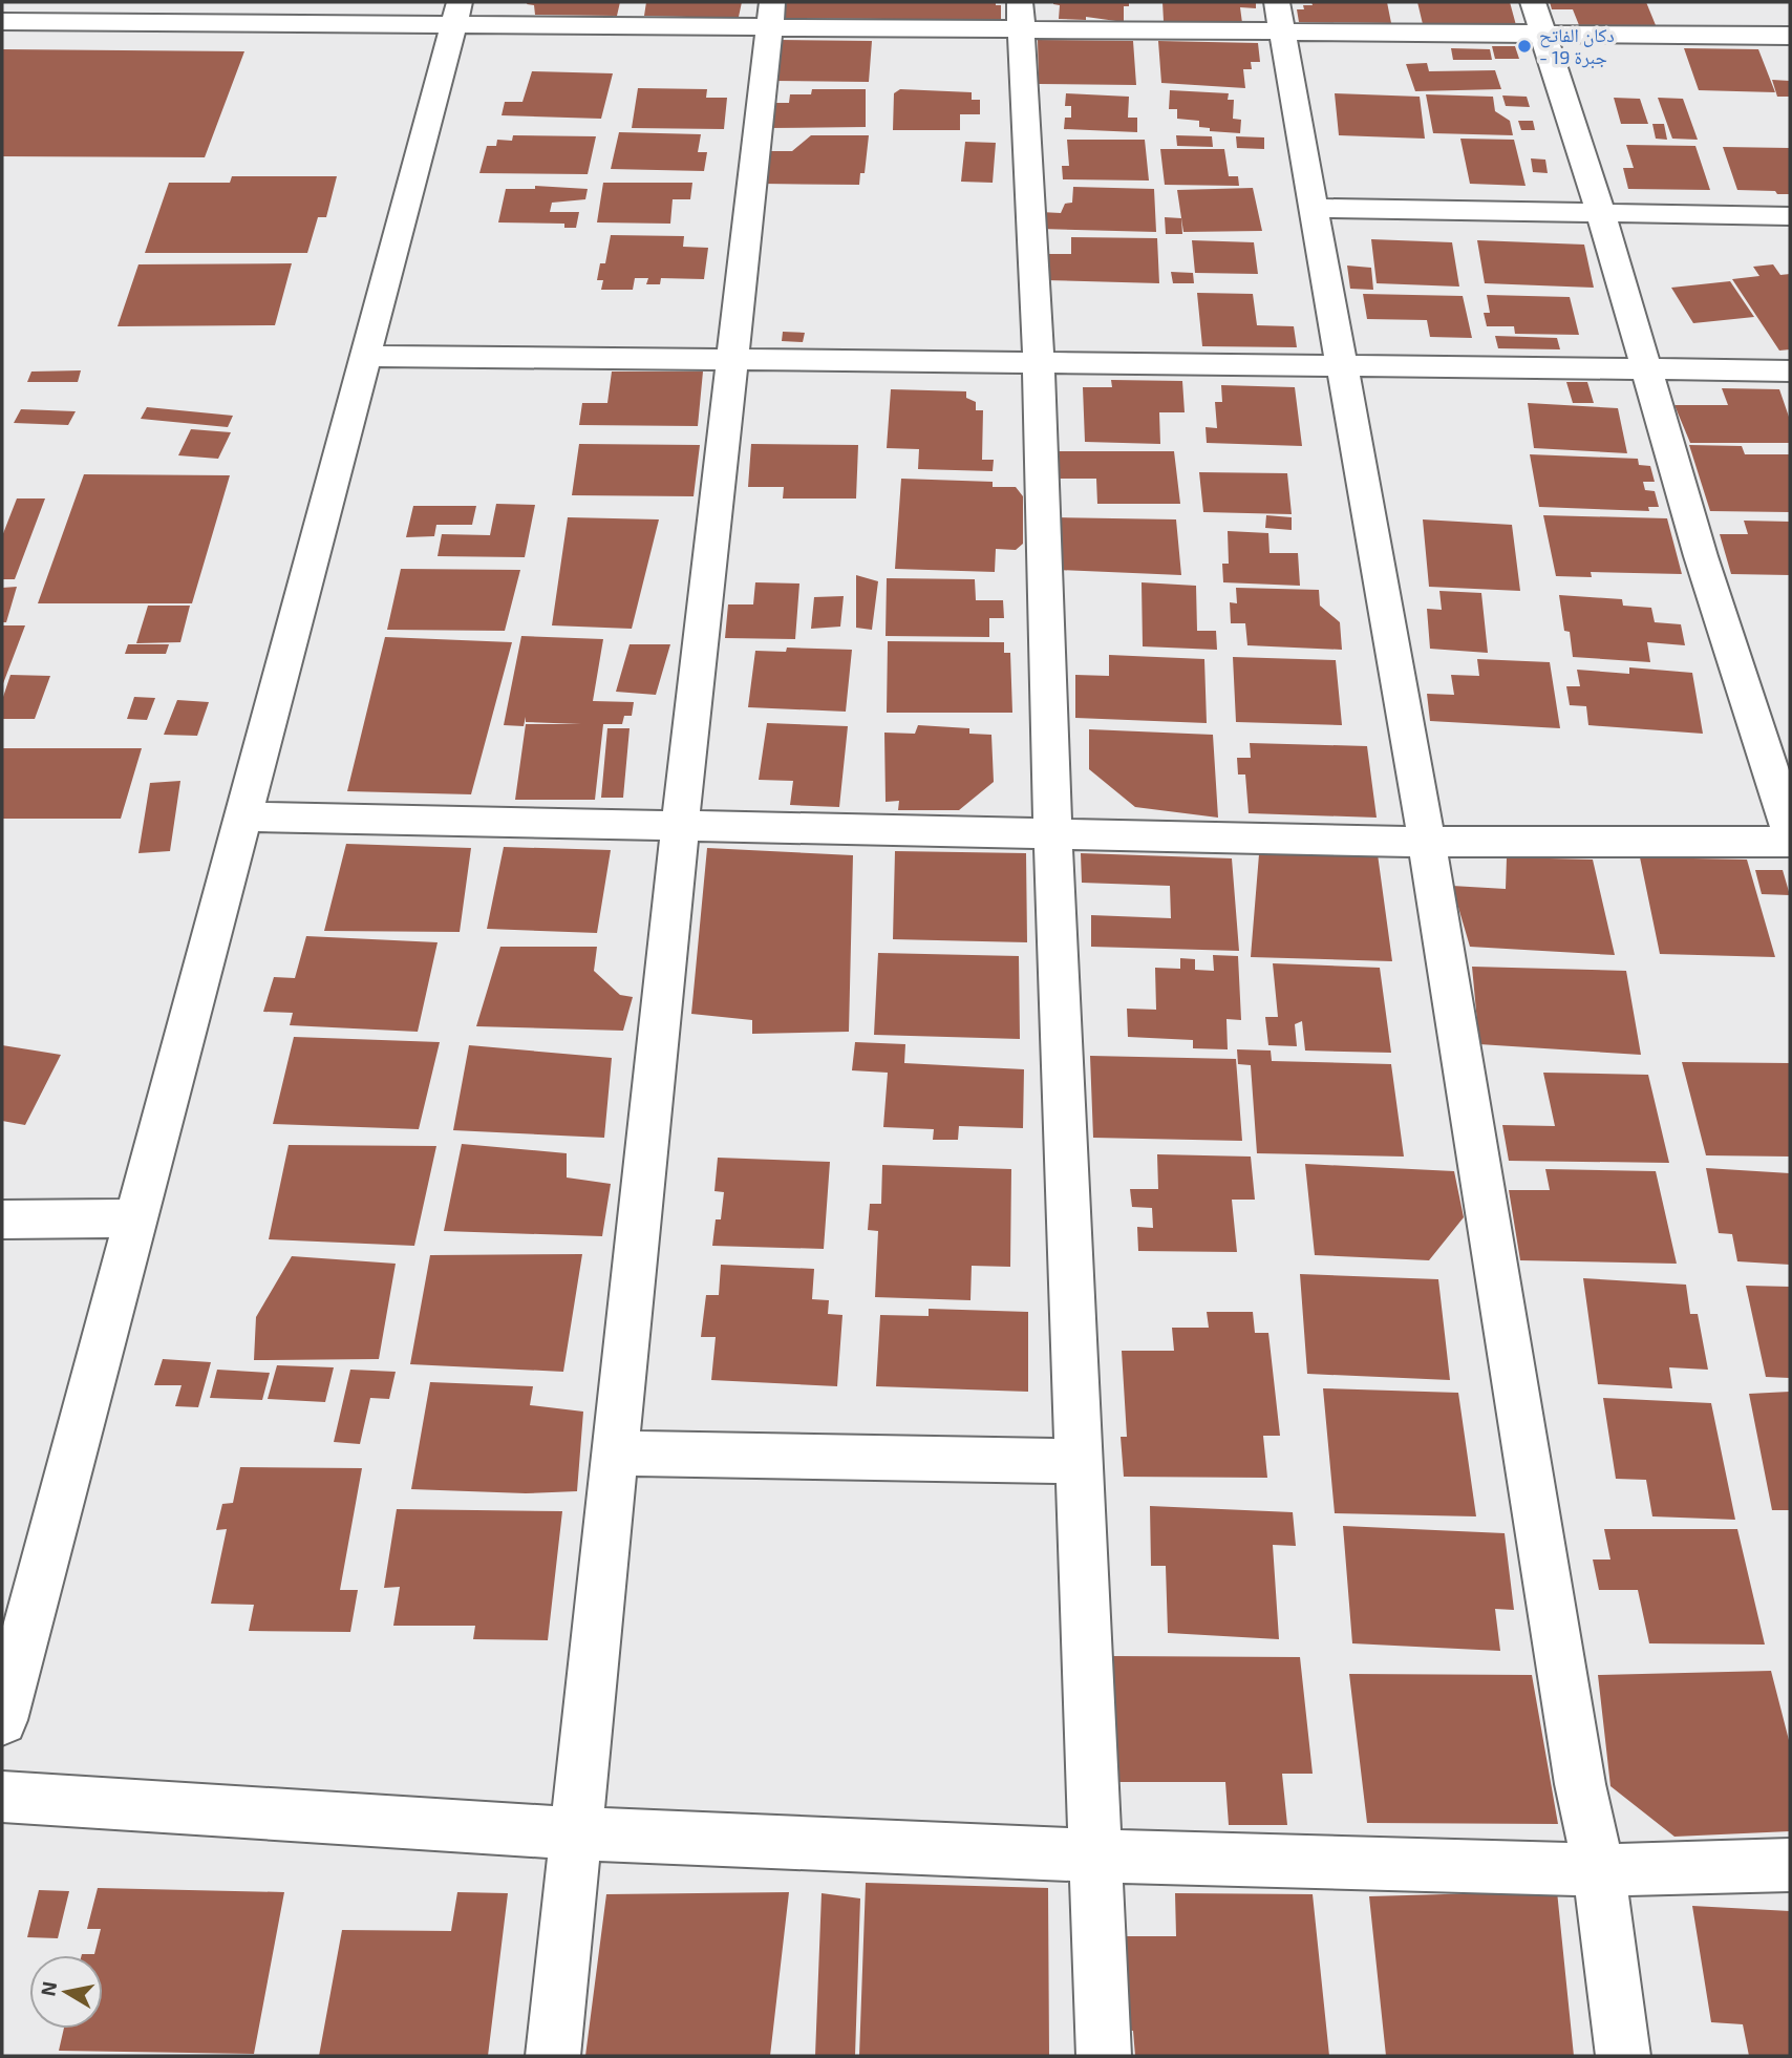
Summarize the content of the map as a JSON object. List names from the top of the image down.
{
  "places": ["دكان الفاتح - جبرة 19"],
  "north": "left"
}
